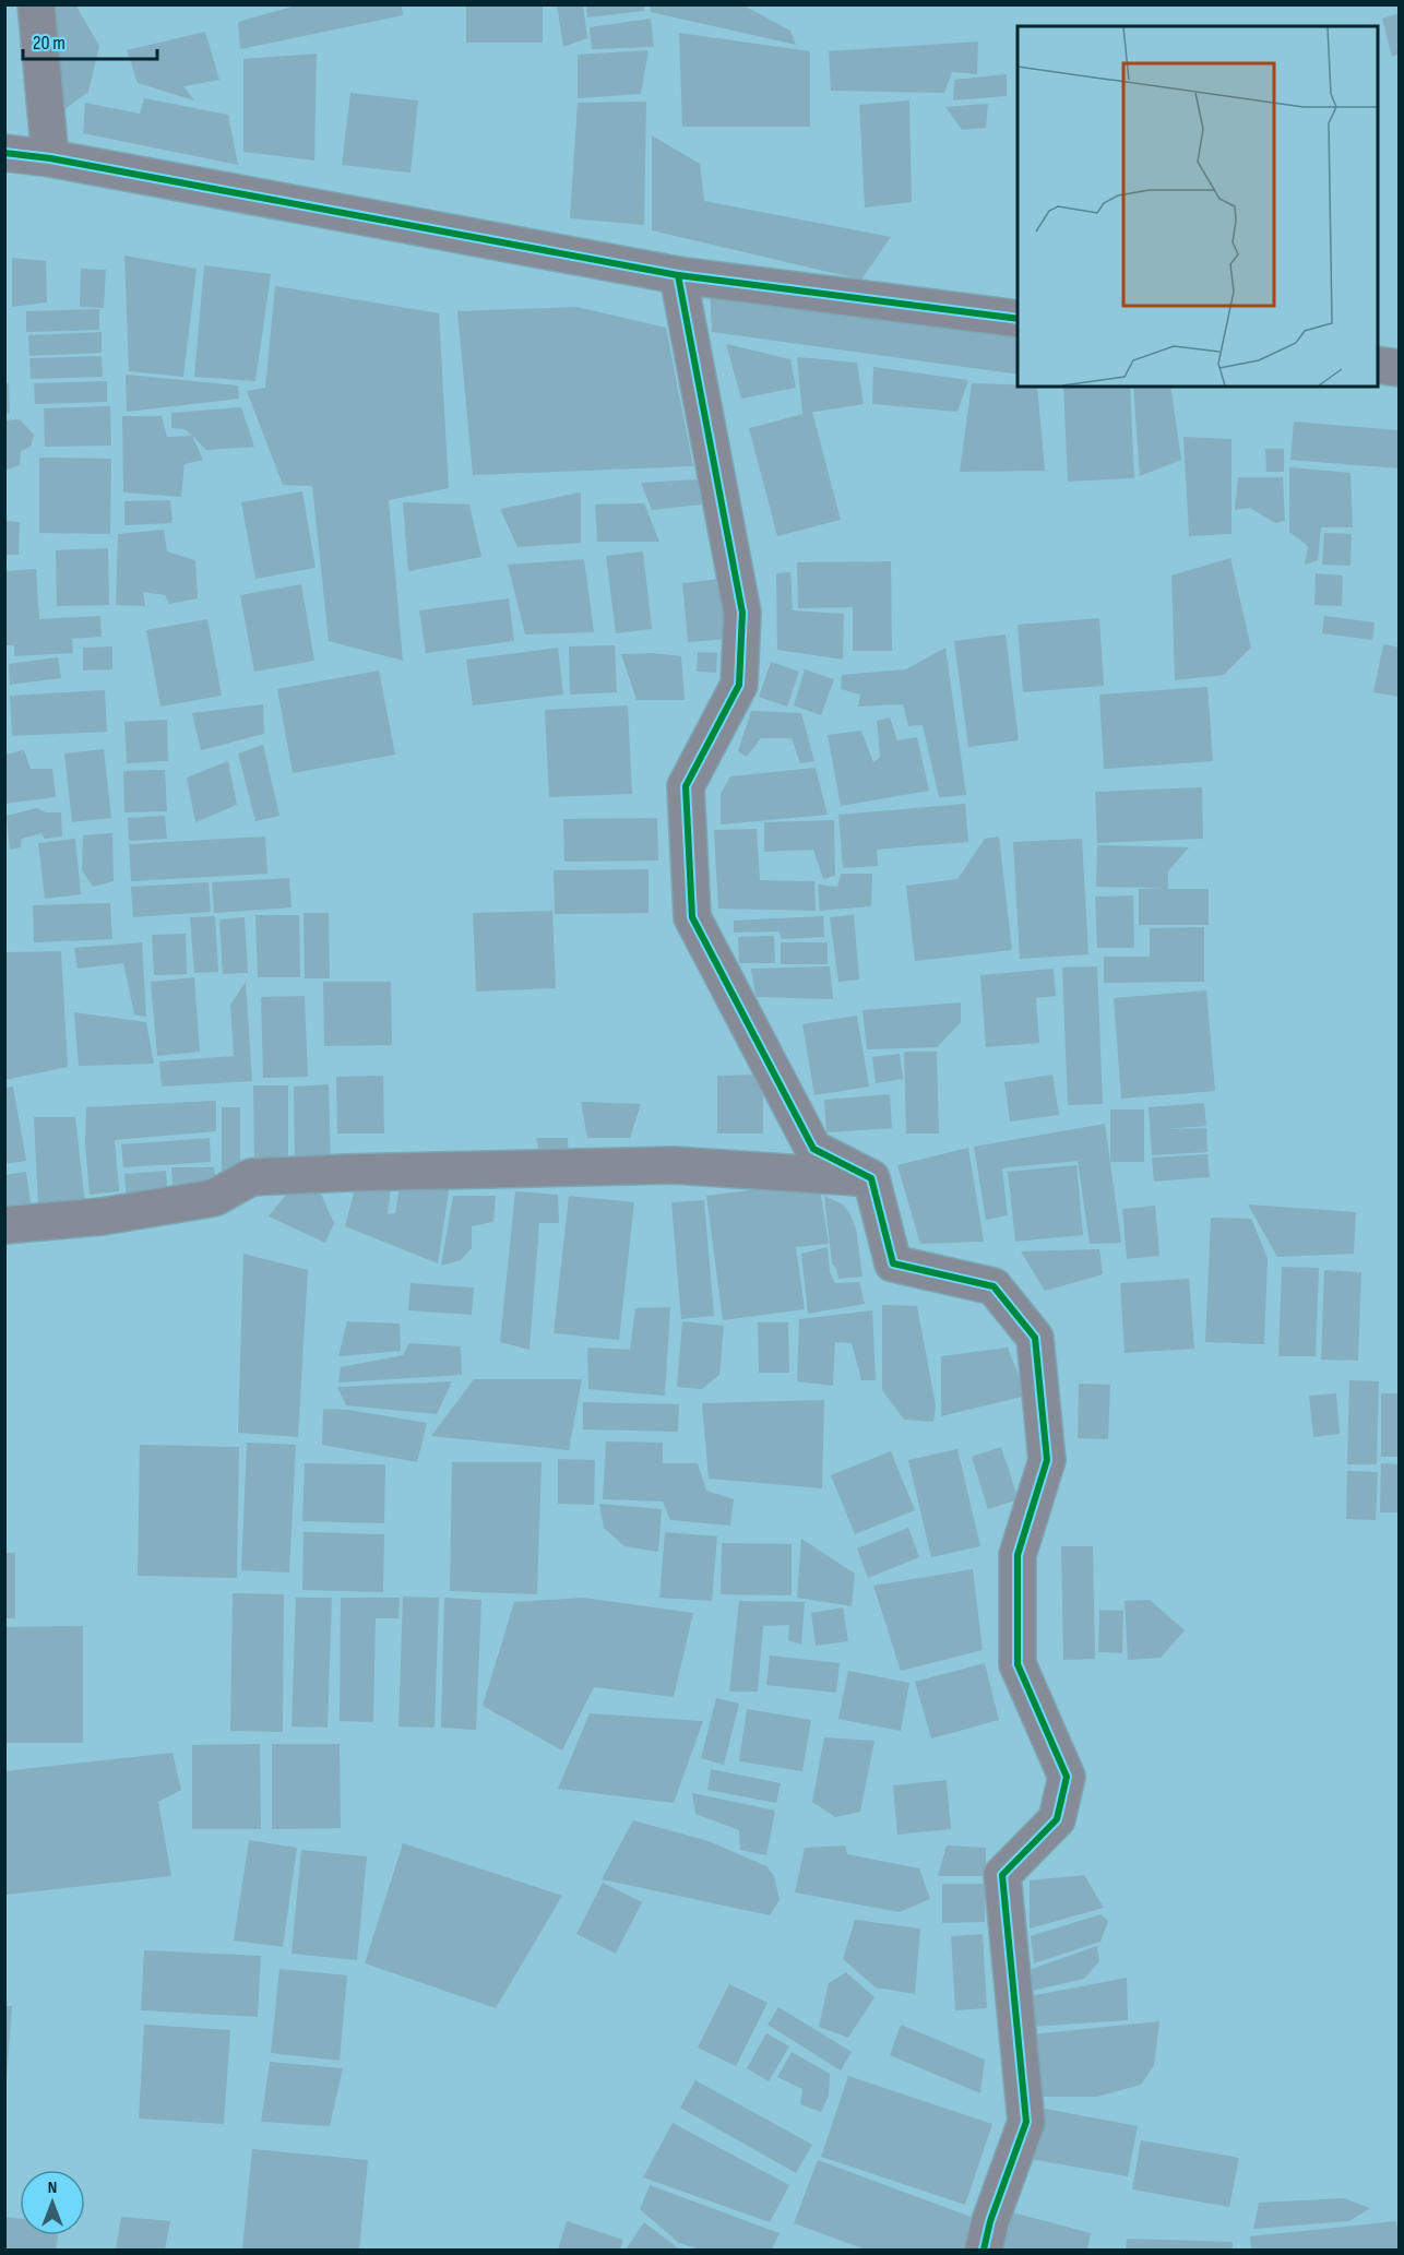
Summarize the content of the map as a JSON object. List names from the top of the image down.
{
  "scale_bar": "20 m",
  "north": "top"
}
